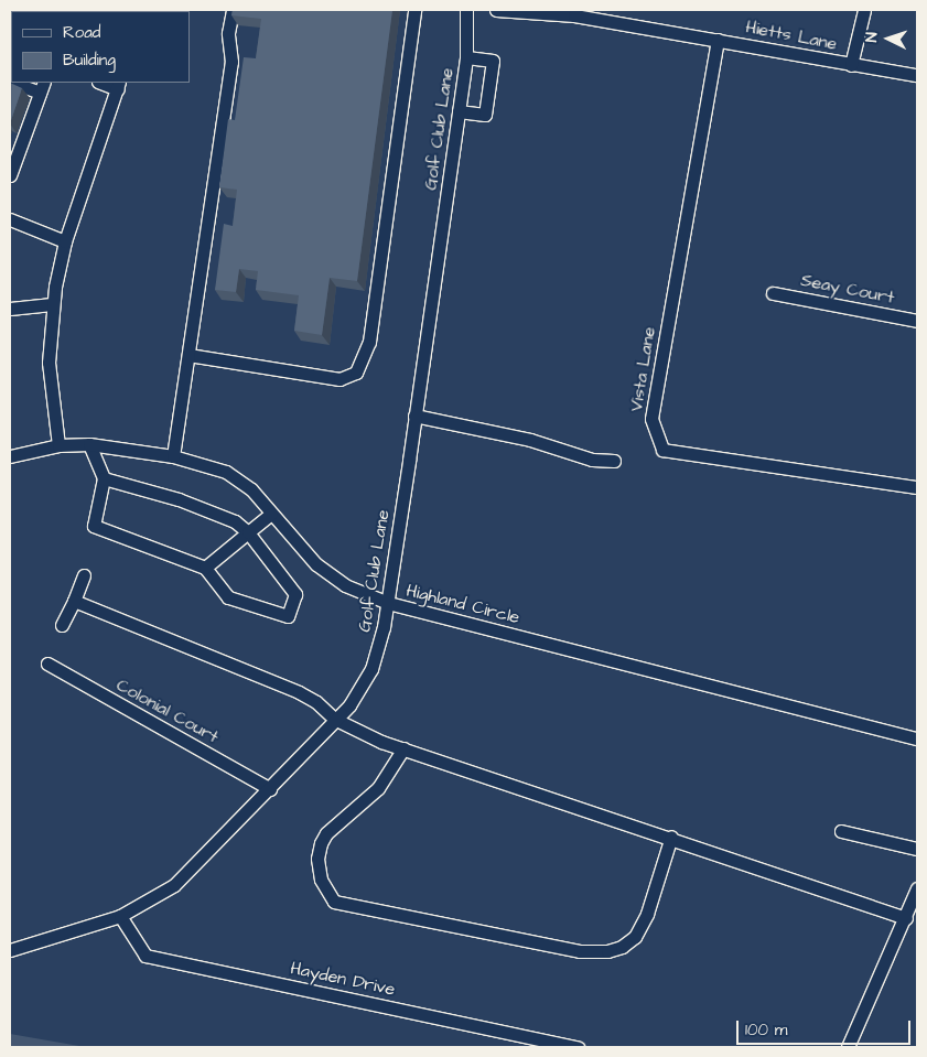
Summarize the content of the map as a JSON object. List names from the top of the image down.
{
  "streets": {
    "street": [
      "Hietts Lane",
      "Golf Club Lane",
      "Seay Court",
      "Vista Lane",
      "Highland Circle",
      "Colonial Court",
      "Hayden Drive"
    ]
  },
  "crossings": [
    ["Hietts Lane", "Vista Lane"],
    ["Golf Club Lane", "Highland Circle"],
    ["Golf Club Lane", "Colonial Court"],
    ["Golf Club Lane", "Hayden Drive"]
  ],
  "legend": ["Road", "Building"],
  "scale_bar": "100 m",
  "north": "left"
}
